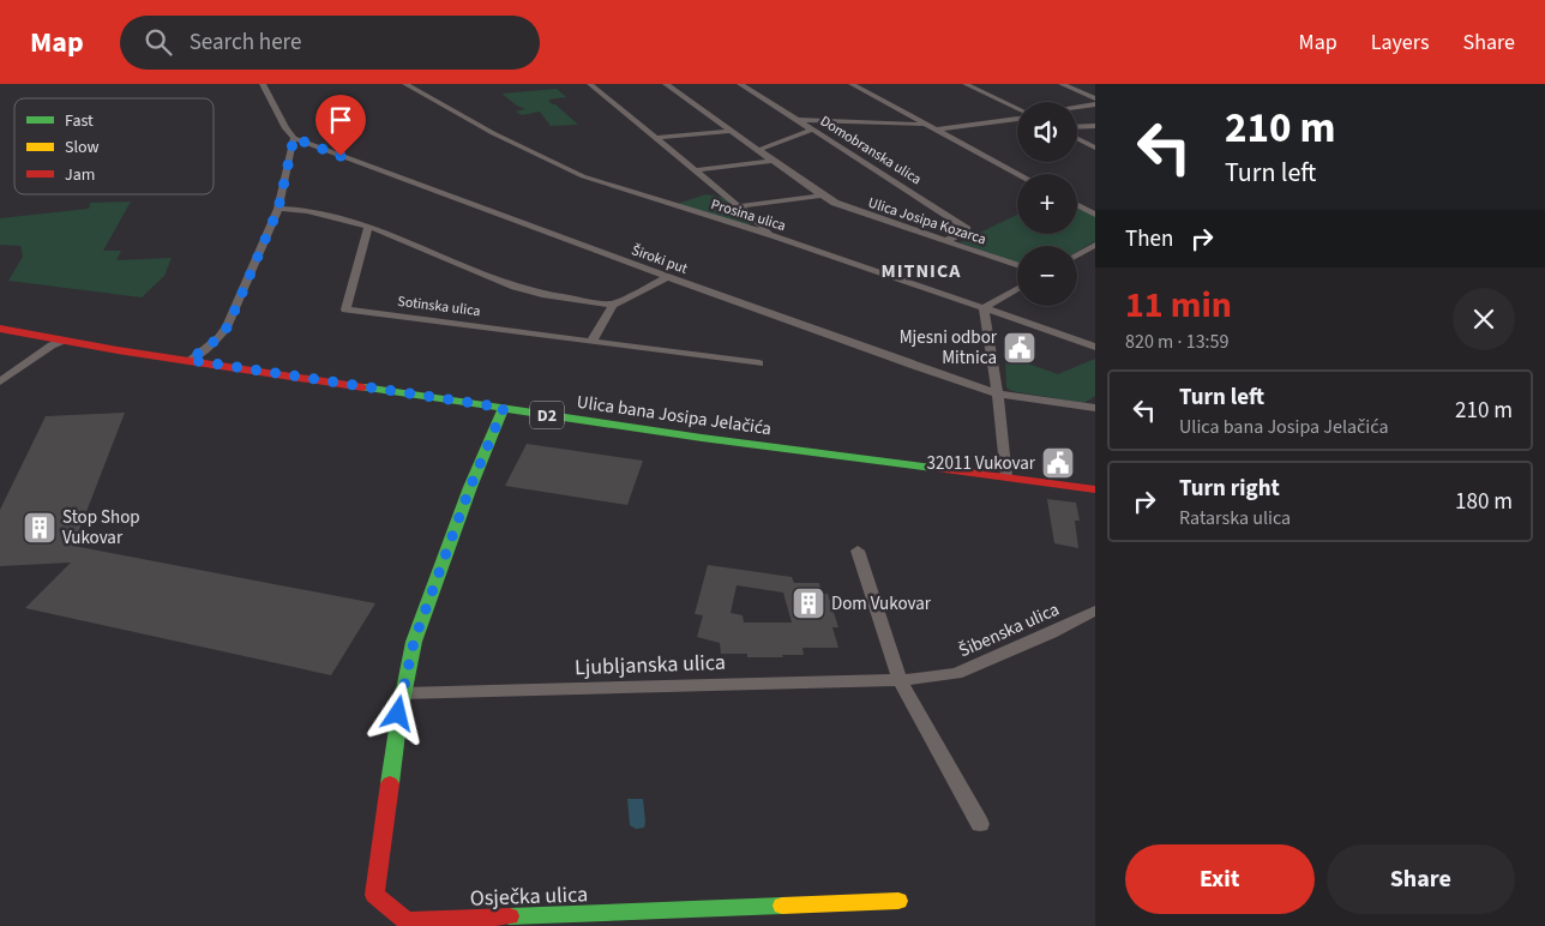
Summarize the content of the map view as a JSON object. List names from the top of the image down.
{
  "streets": {
    "main road": ["D2", "Ulica bana Josipa Jelačića", "Osječka ulica"],
    "street": [
      "Domobranska ulica",
      "Prosina ulica",
      "Ulica Josipa Kozarca",
      "Široki put",
      "Sotinska ulica",
      "Šibenska ulica",
      "Ljubljanska ulica"
    ]
  },
  "crossings": [
    ["Domobranska ulica", "Ulica Josipa Kozarca"],
    ["Šibenska ulica", "Ljubljanska ulica"],
    ["Ljubljanska ulica", "Osječka ulica"]
  ],
  "districts": ["MITNICA"],
  "places": {
    "public building": ["Mjesni odbor Mitnica", "32011 Vukovar"],
    "building": ["Stop Shop Vukovar", "Dom Vukovar"]
  },
  "legend": ["Fast", "Slow", "Jam"],
  "page": {
    "header": "Map",
    "search": "Search here",
    "nav": ["Map", "Layers", "Share"],
    "turn": ["210 m", "Turn left"],
    "map_buttons": ["+", "−"],
    "then": "Then",
    "heading": ["11 min", "820 m · 13:59"],
    "list": [
      {
        "name": "Turn left",
        "note": "Ulica bana Josipa Jelačića",
        "value": "210 m"
      },
      {
        "name": "Turn right",
        "note": "Ratarska ulica",
        "value": "180 m"
      }
    ],
    "buttons": ["Exit", "Share"]
  }
}
